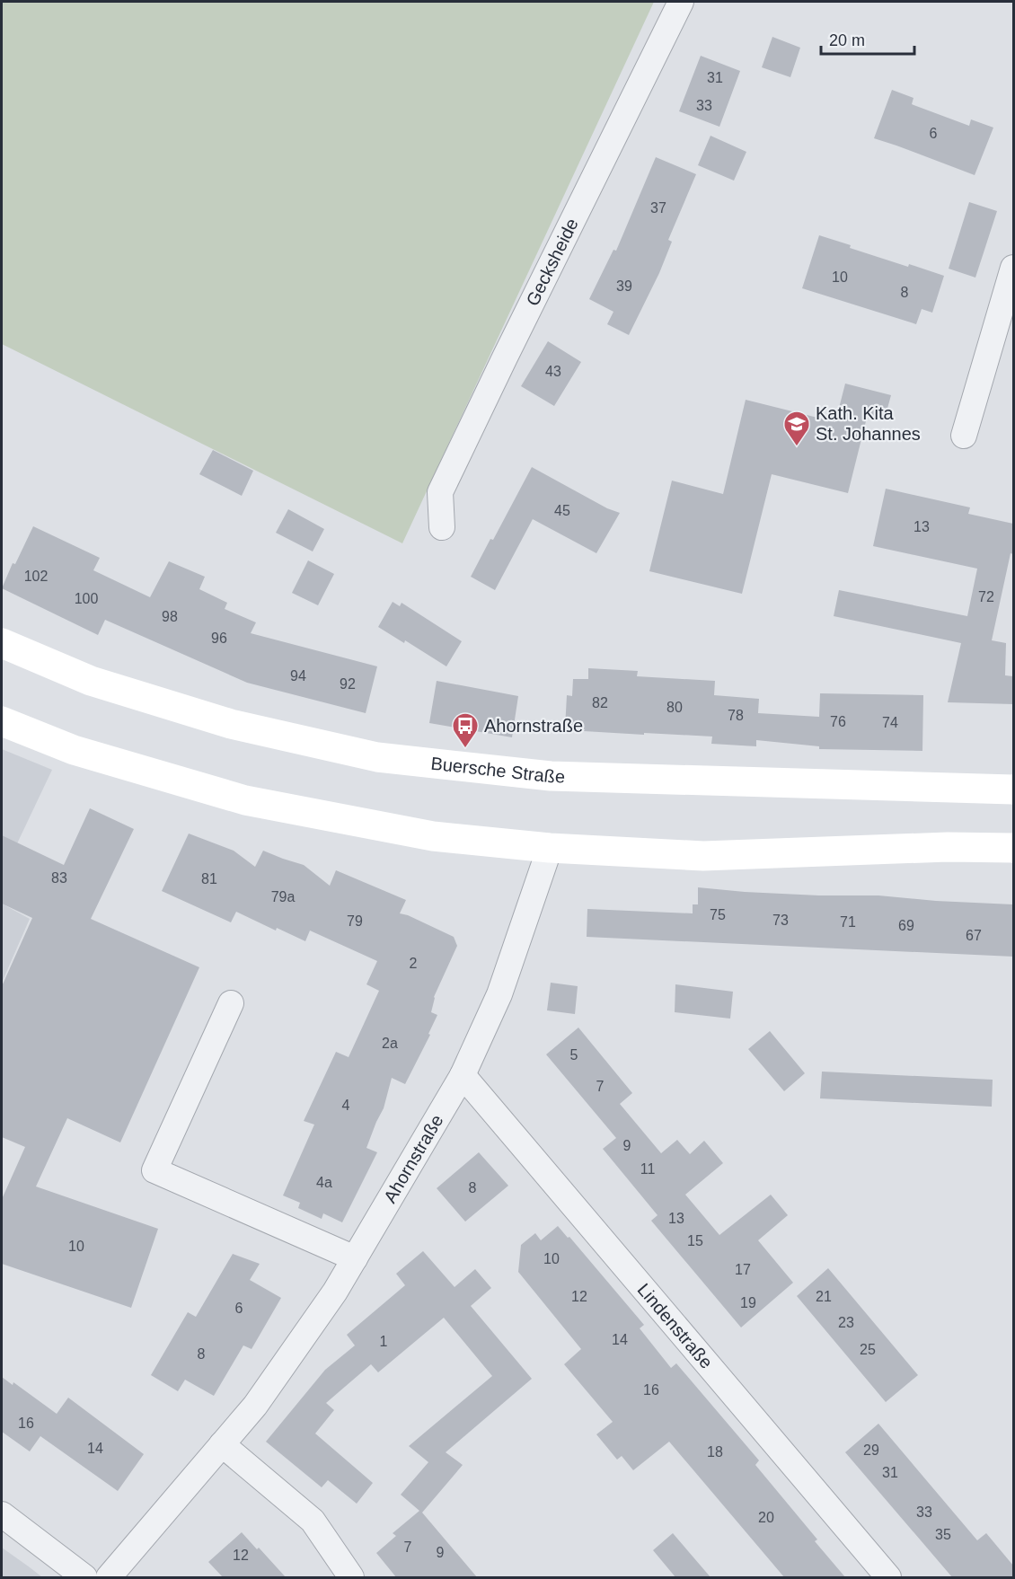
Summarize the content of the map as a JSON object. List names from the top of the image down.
{
  "streets": {
    "main road": ["Buersche Straße"],
    "street": ["Gecksheide", "Ahornstraße", "Lindenstraße"]
  },
  "crossings": [
    ["Ahornstraße", "Lindenstraße"]
  ],
  "places": {
    "school or university": ["Kath. Kita St. Johannes"],
    "bus stop": ["Ahornstraße"]
  },
  "house_numbers": [
    "31",
    "33",
    "6",
    "37",
    "10",
    "39",
    "8",
    "43",
    "45",
    "13",
    "102",
    "72",
    "100",
    "98",
    "96",
    "94",
    "92",
    "82",
    "80",
    "78",
    "76",
    "74",
    "83",
    "81",
    "79a",
    "75",
    "73",
    "79",
    "71",
    "69",
    "67",
    "2",
    "2a",
    "5",
    "7",
    "4",
    "9",
    "11",
    "4a",
    "8",
    "13",
    "15",
    "10",
    "10",
    "17",
    "12",
    "21",
    "19",
    "6",
    "23",
    "14",
    "1",
    "25",
    "8",
    "16",
    "16",
    "14",
    "29",
    "18",
    "31",
    "33",
    "20",
    "35",
    "7",
    "9",
    "12"
  ],
  "scale_bar": "20 m"
}
